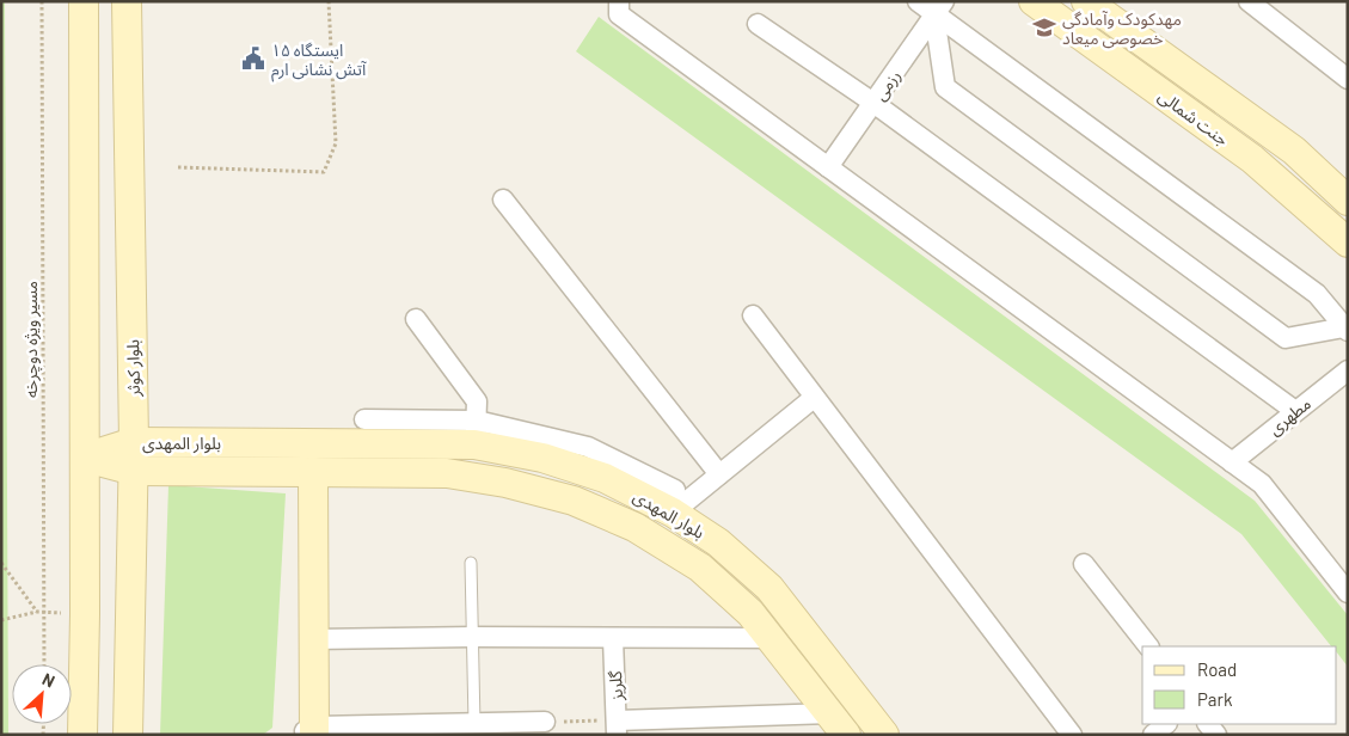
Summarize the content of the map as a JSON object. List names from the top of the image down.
{
  "streets": {
    "main road": ["جنت شمالی", "بلوار کوثر", "بلوار المهدی"],
    "street": ["رزمی", "مطهری", "گلریز"],
    "path": ["مسیر ویژه دوچرخه"]
  },
  "crossings": [
    ["بلوار کوثر", "بلوار المهدی"]
  ],
  "places": {
    "school or university": ["مهدکودک وآمادگی خصوصی میعاد"],
    "public building": ["ایستگاه ۱۵ آتش نشانی ارم"]
  },
  "legend": ["Road", "Park"],
  "north": "top right"
}
